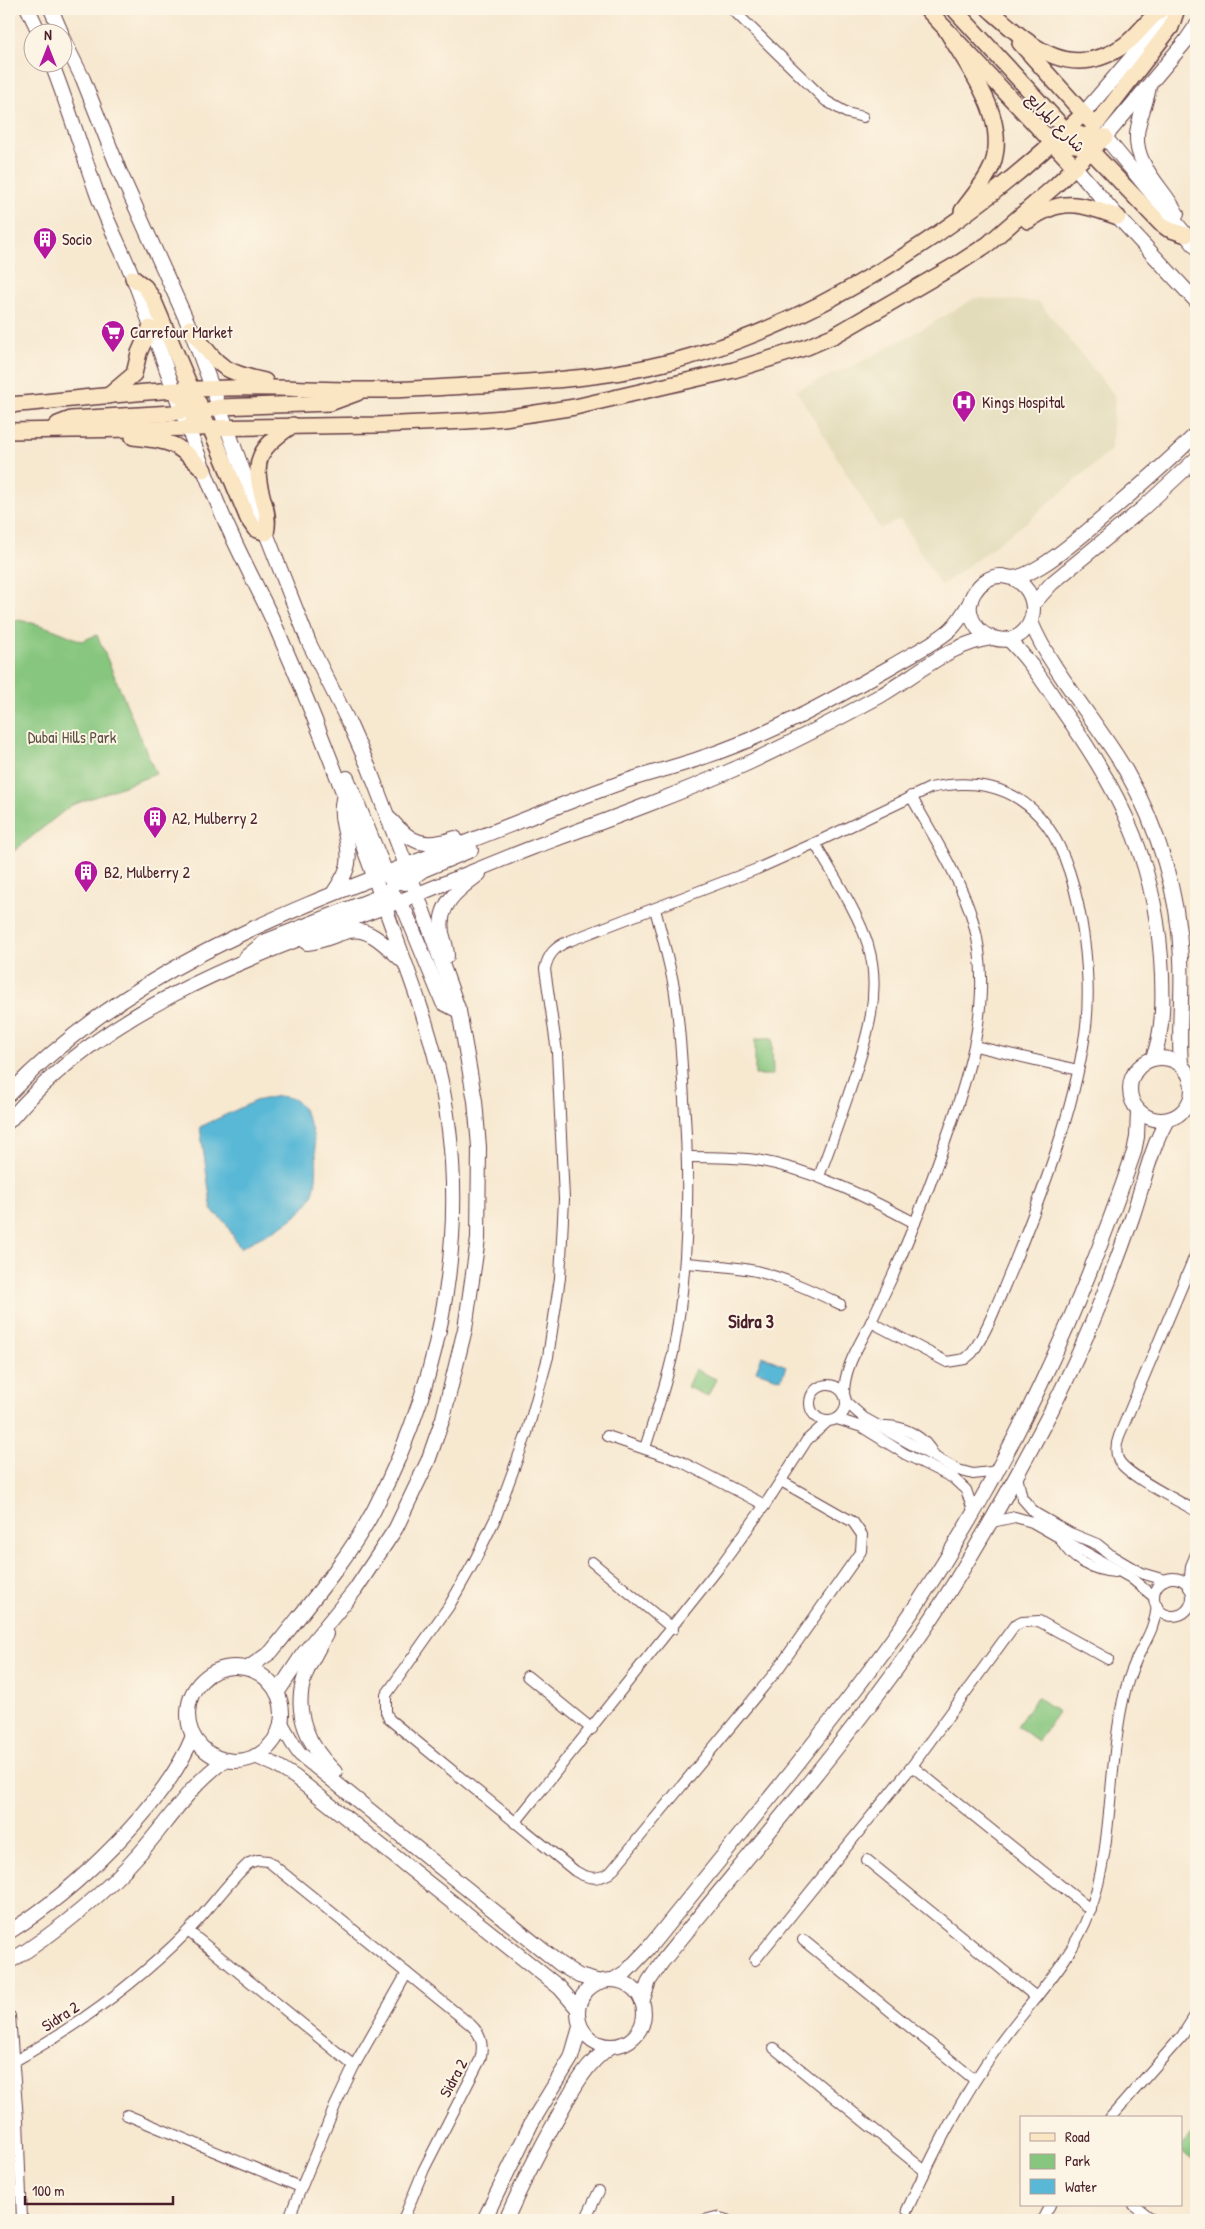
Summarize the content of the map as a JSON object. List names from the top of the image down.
{
  "streets": {
    "main road": ["شارع المرابع"],
    "street": ["Sidra 2"]
  },
  "districts": ["Sidra 3"],
  "parks": ["Dubai Hills Park"],
  "places": {
    "building": ["Socio", "A2, Mulberry 2", "B2, Mulberry 2"],
    "supermarket": ["Carrefour Market"],
    "hospital": ["Kings Hospital"]
  },
  "legend": ["Road", "Park", "Water"],
  "scale_bar": "100 m",
  "north": "top"
}
